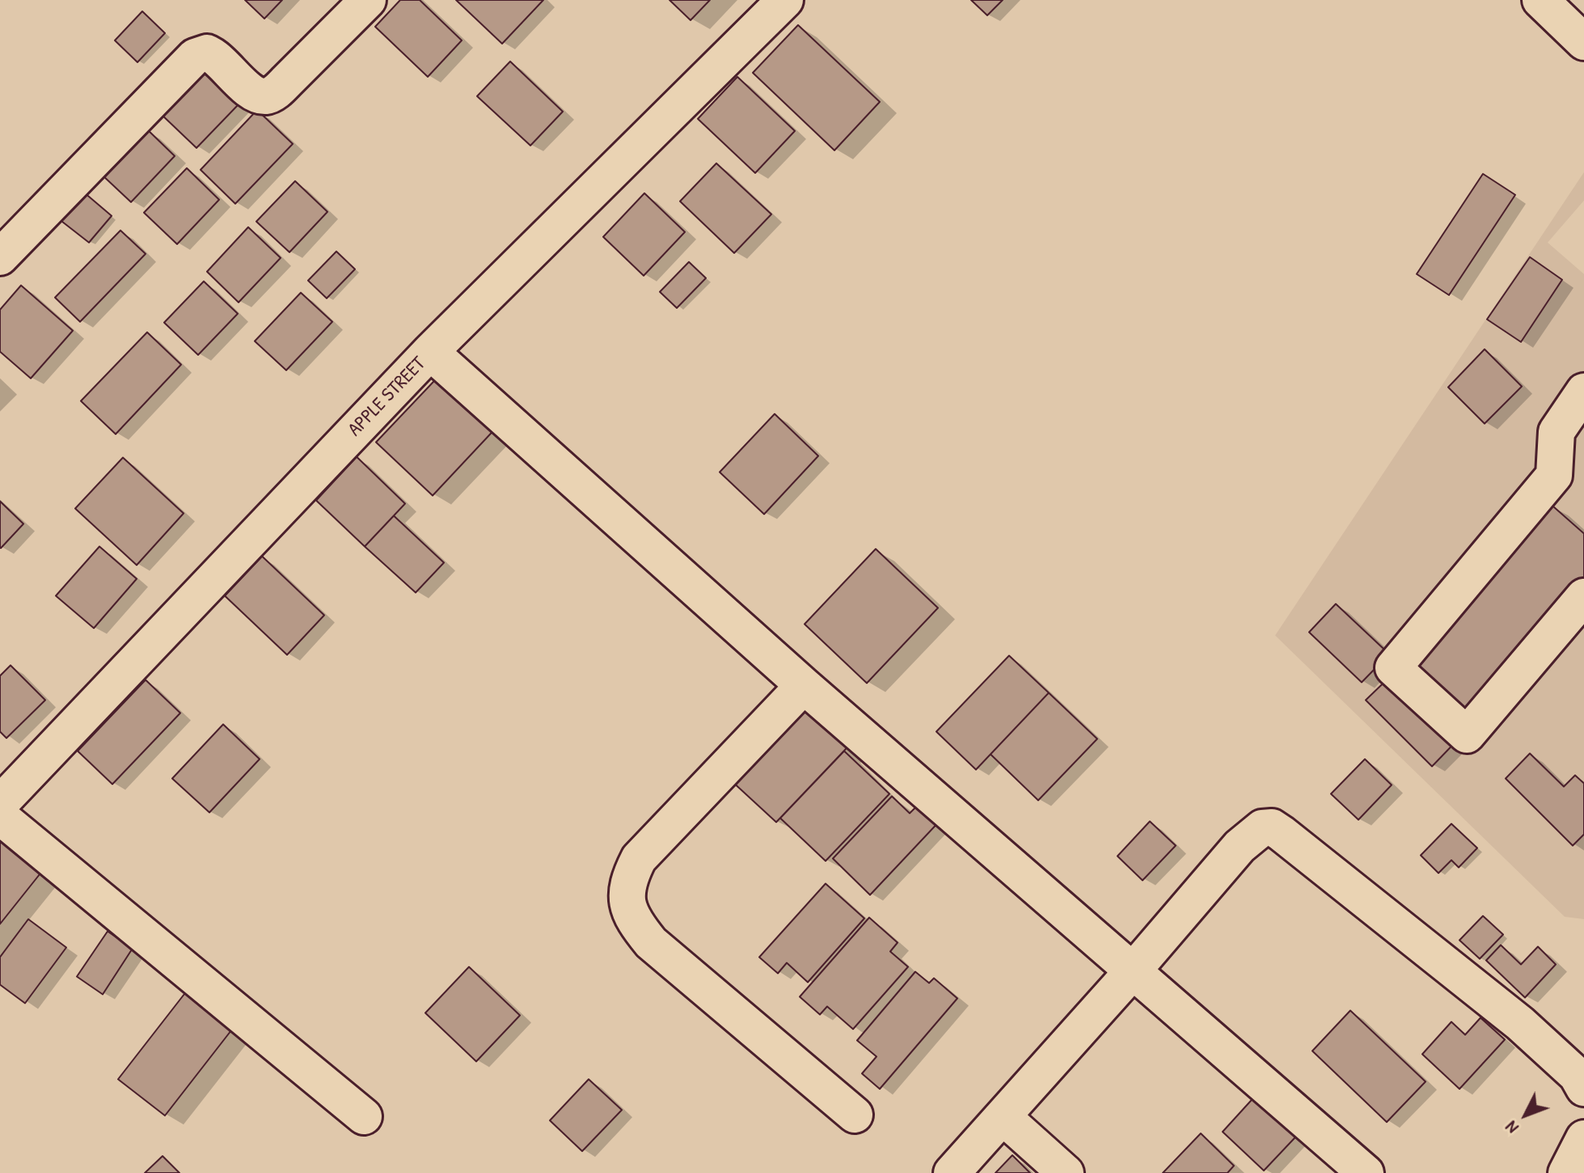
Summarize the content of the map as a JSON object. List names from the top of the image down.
{
  "streets": {
    "street": ["APPLE STREET"]
  },
  "north": "bottom left"
}
